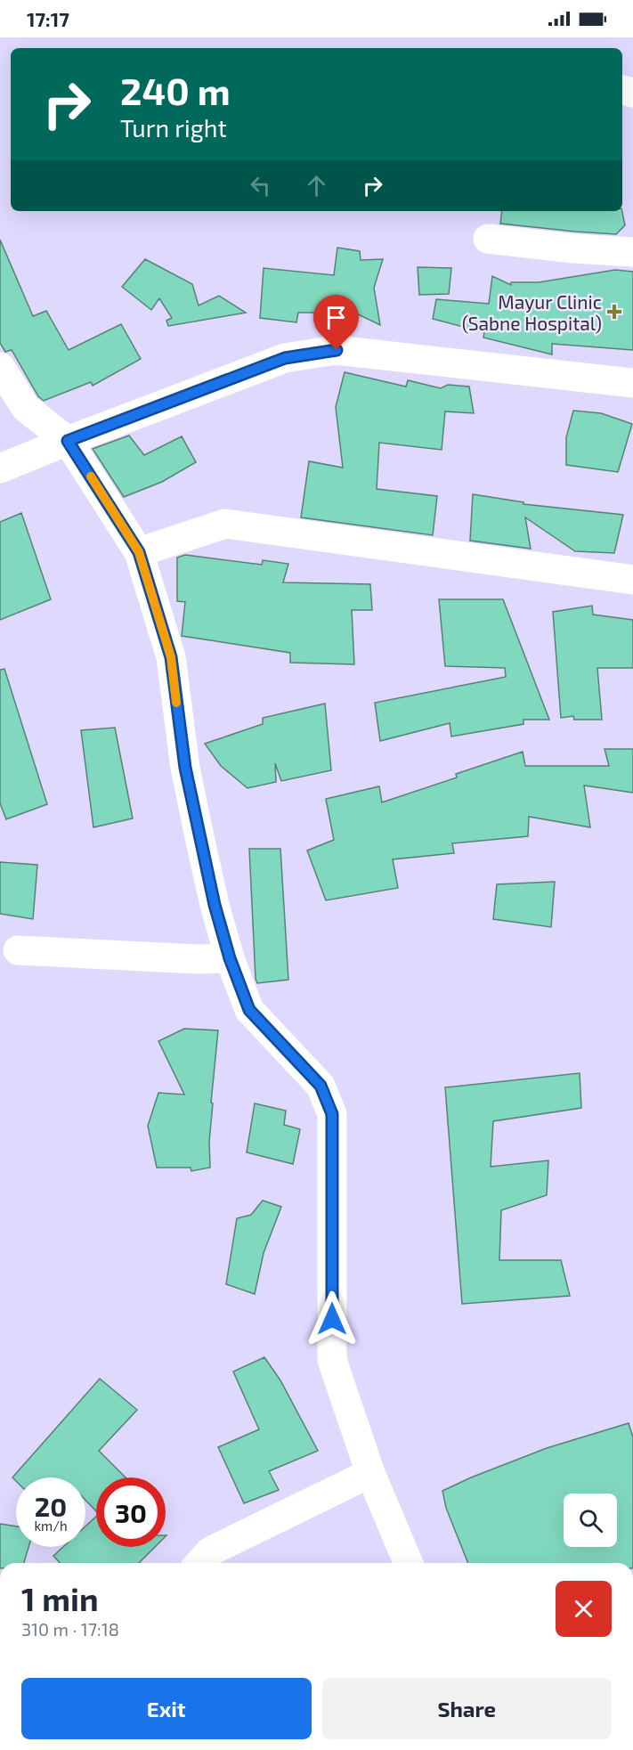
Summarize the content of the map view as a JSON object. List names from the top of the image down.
{
  "places": {
    "health": ["Mayur Clinic (Sabne Hospital)"]
  },
  "page": {
    "status": "17:17",
    "turn": ["240 m", "Turn right"],
    "speed": "20 km/h",
    "limit": "30",
    "heading": ["1 min", "310 m · 17:18"],
    "buttons": ["Exit", "Share"]
  }
}
